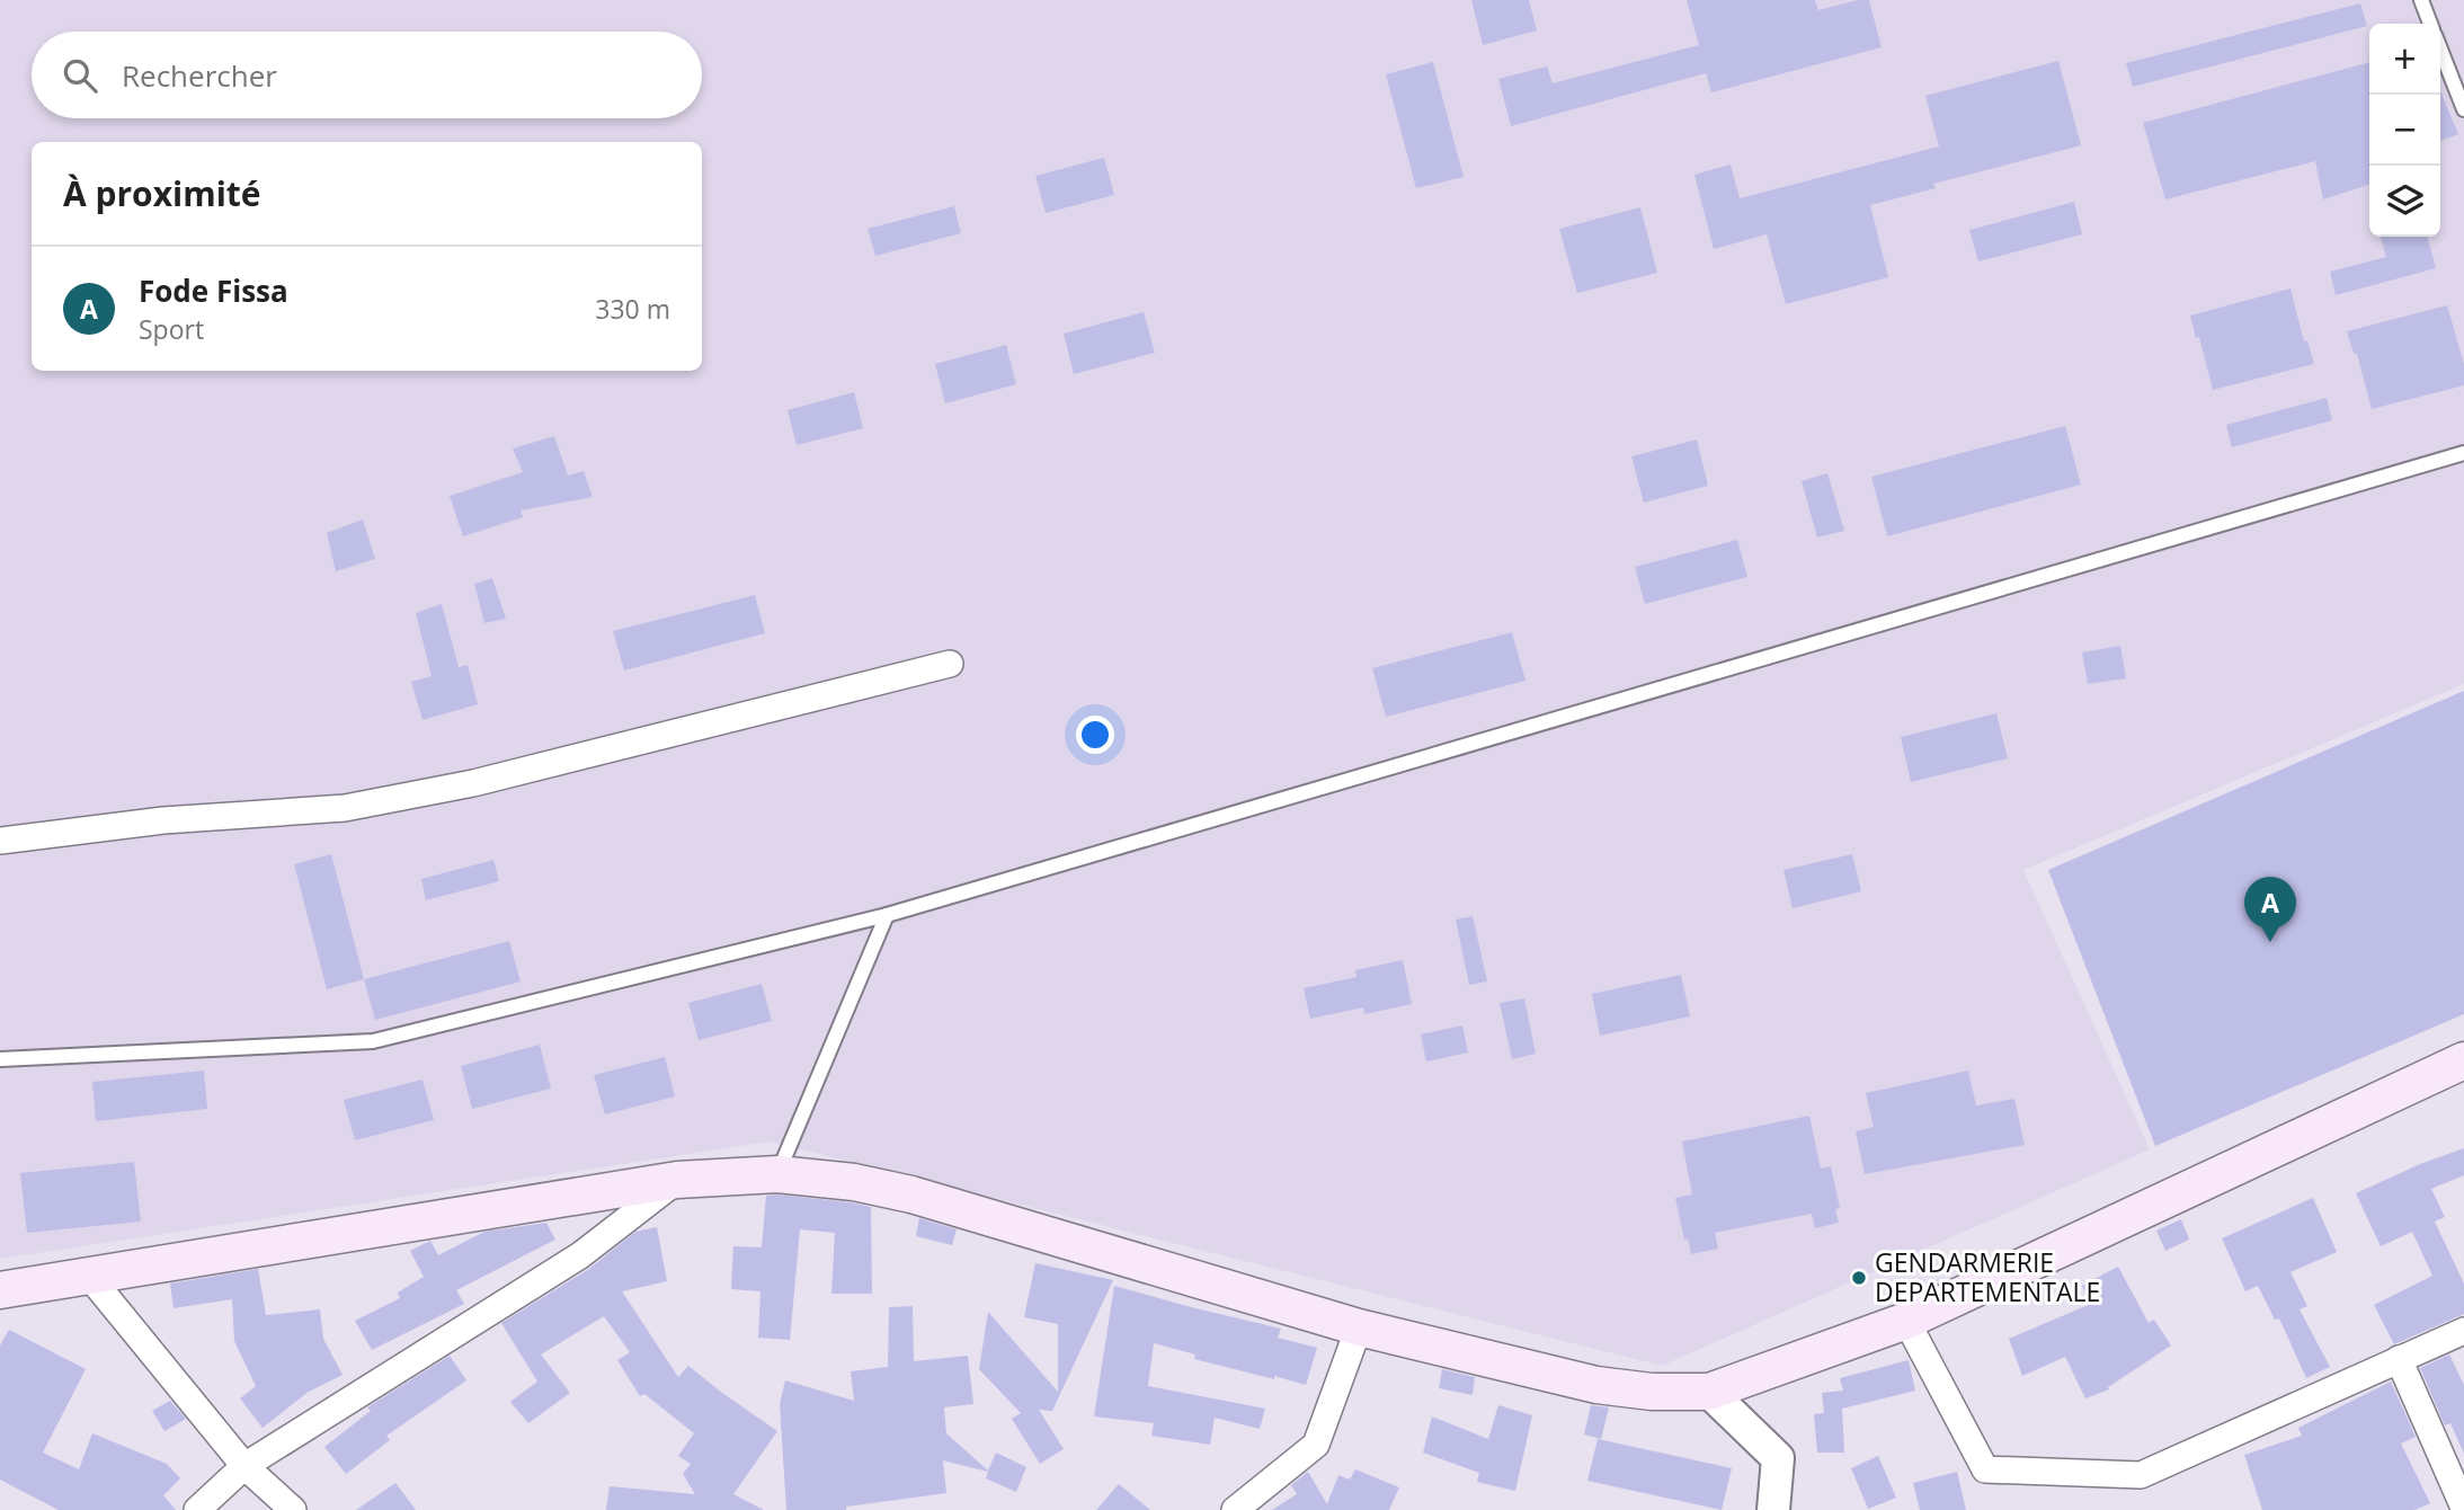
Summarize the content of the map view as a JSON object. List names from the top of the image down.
{
  "places": ["GENDARMERIE DEPARTEMENTALE"],
  "page": {
    "map_buttons": ["+", "−"],
    "search": "Rechercher",
    "heading": "À proximité",
    "list": [
      {
        "mark": "A",
        "name": "Fode Fissa",
        "note": "Sport",
        "value": "330 m"
      }
    ],
    "pins": "A"
  }
}
